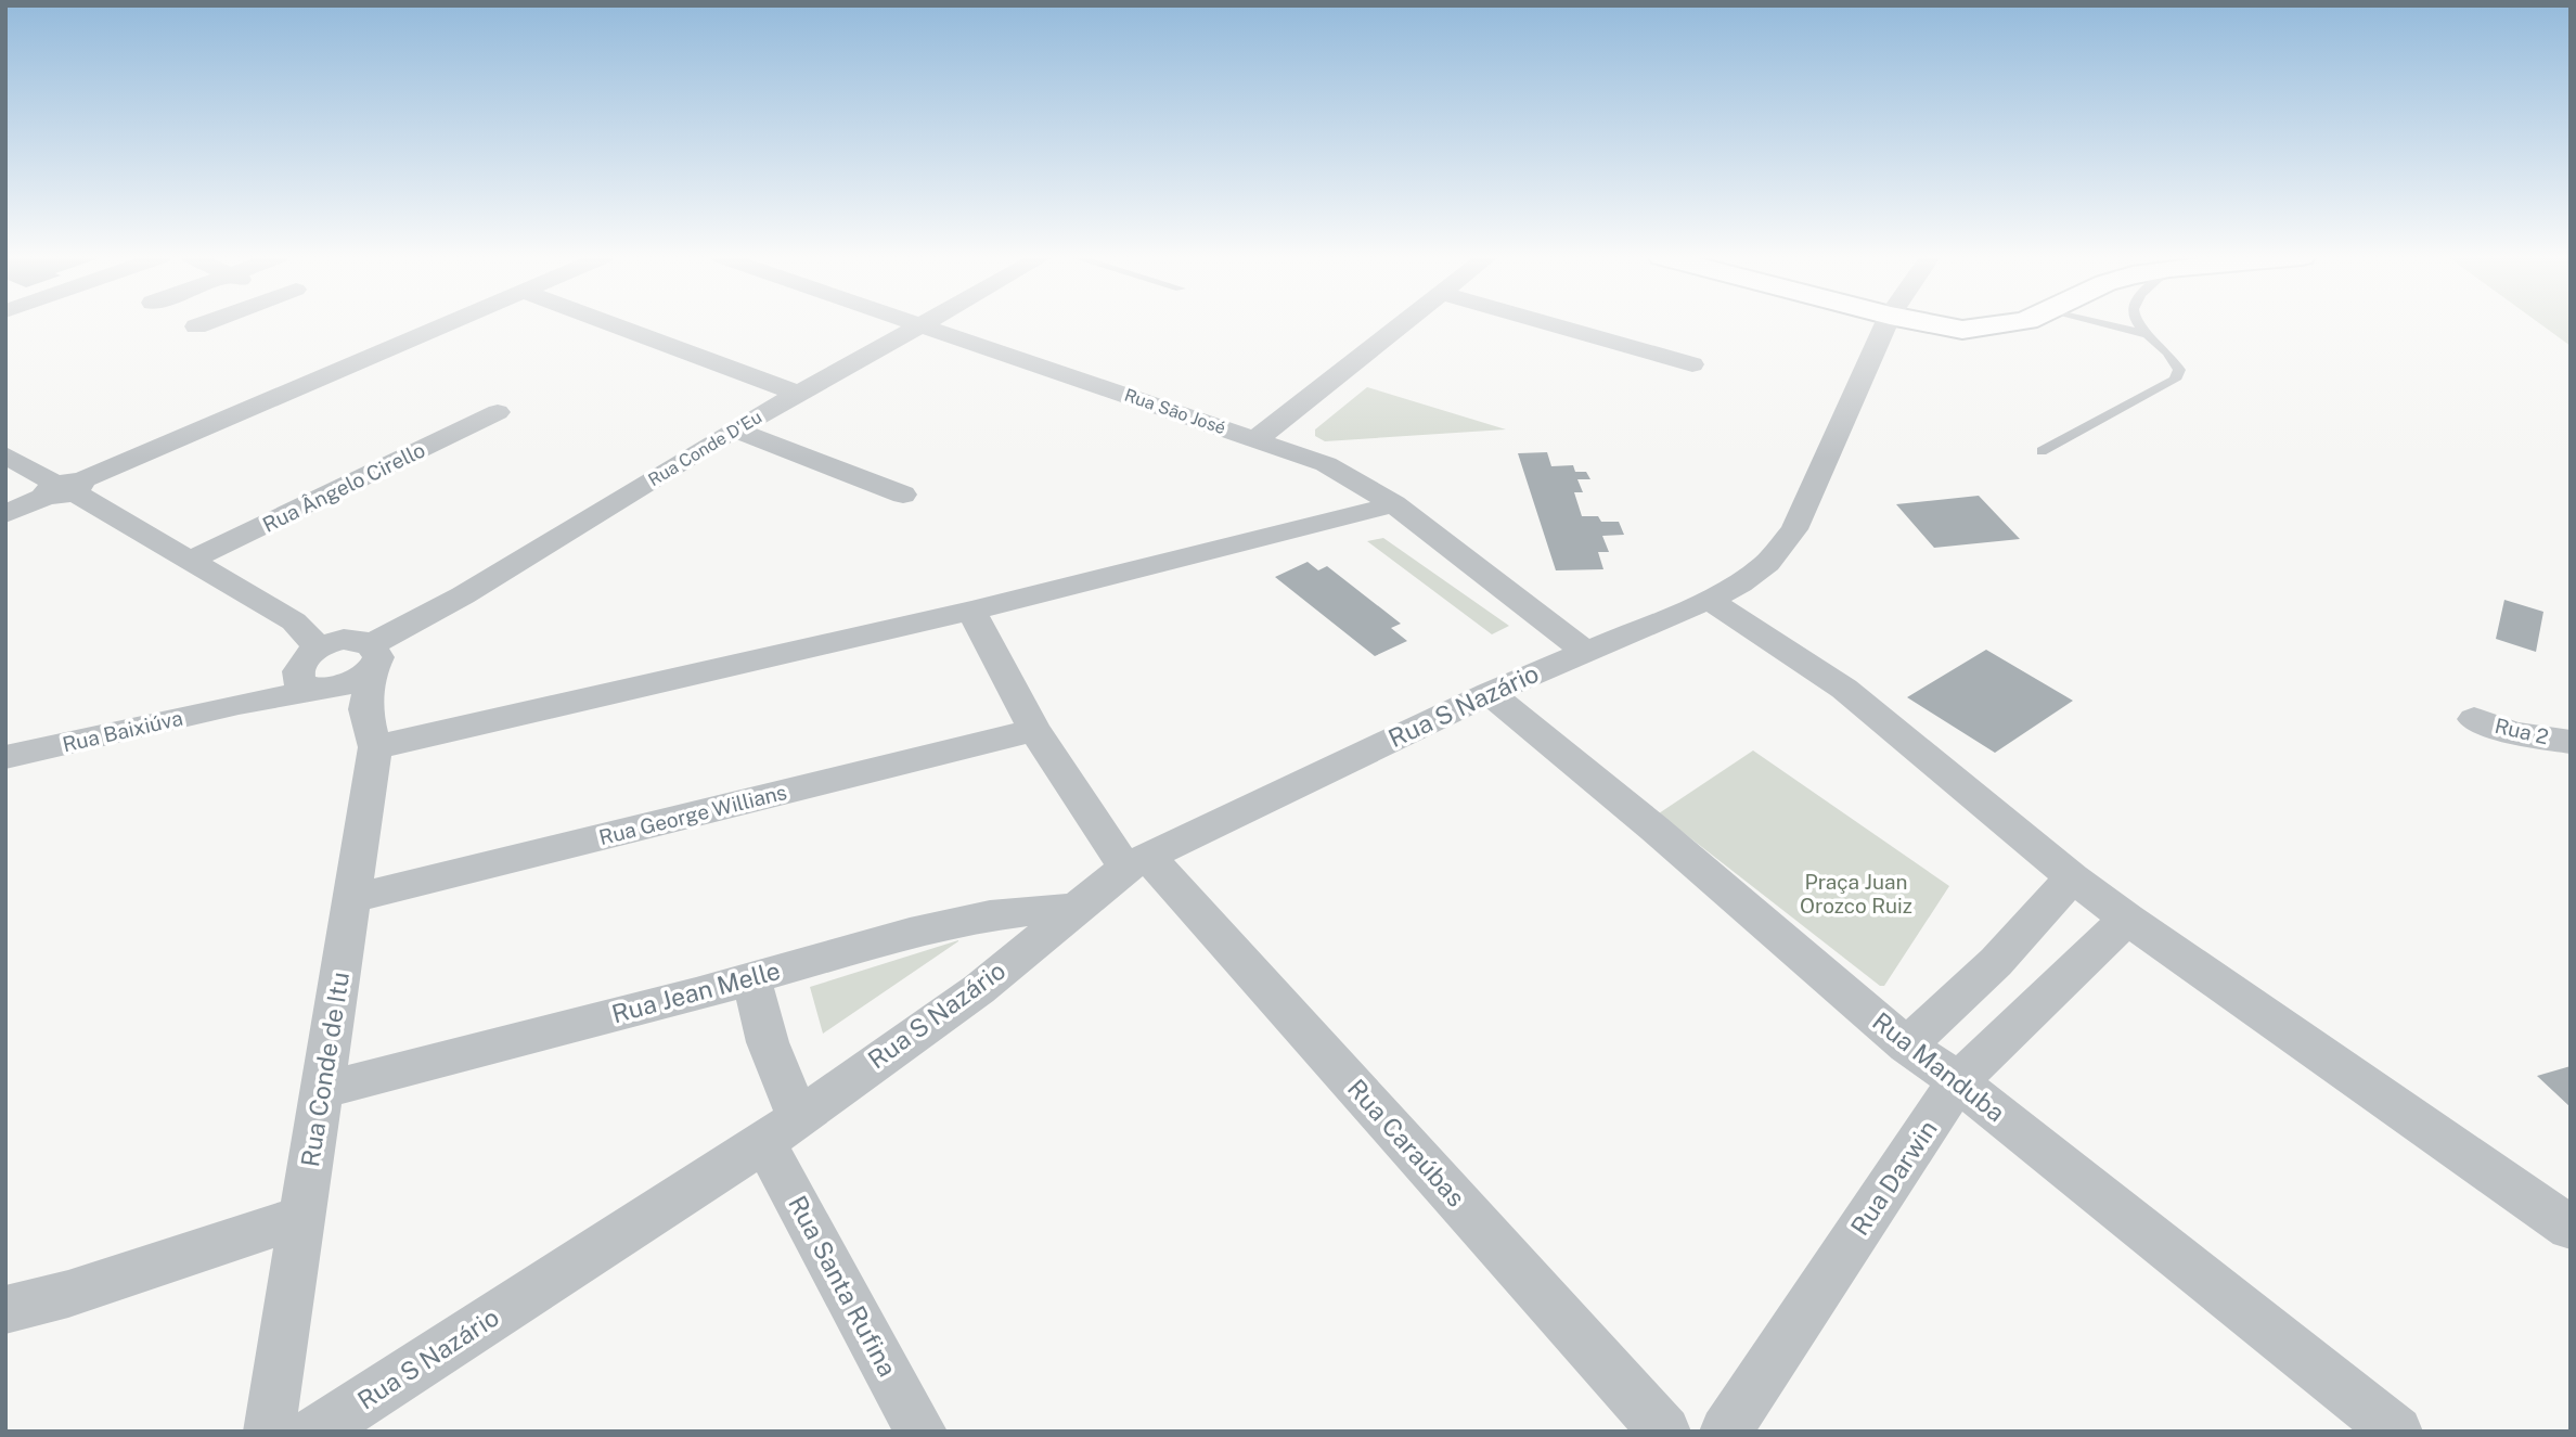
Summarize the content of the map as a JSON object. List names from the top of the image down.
{
  "streets": {
    "street": [
      "Rua São José",
      "Rua Conde D'Eu",
      "Rua Ângelo Cirello",
      "Rua S Nazário",
      "Rua Baixiúva",
      "Rua 2",
      "Rua George Willians",
      "Rua Jean Melle",
      "Rua Manduba",
      "Rua Conde de Itu",
      "Rua Caraúbas",
      "Rua Darwin",
      "Rua Santa Rufina"
    ]
  },
  "crossings": [
    ["Rua São José", "Rua Conde D'Eu"],
    ["Rua São José", "Rua S Nazário"],
    ["Rua Conde D'Eu", "Rua Conde de Itu"],
    ["Rua S Nazário", "Rua Jean Melle"],
    ["Rua S Nazário", "Rua Manduba"],
    ["Rua S Nazário", "Rua Caraúbas"],
    ["Rua S Nazário", "Rua Santa Rufina"],
    ["Rua George Willians", "Rua Conde de Itu"],
    ["Rua George Willians", "Rua Caraúbas"],
    ["Rua Jean Melle", "Rua Conde de Itu"],
    ["Rua Jean Melle", "Rua Santa Rufina"],
    ["Rua Manduba", "Rua Darwin"]
  ],
  "parks": ["Praça Juan Orozco Ruiz"]
}
